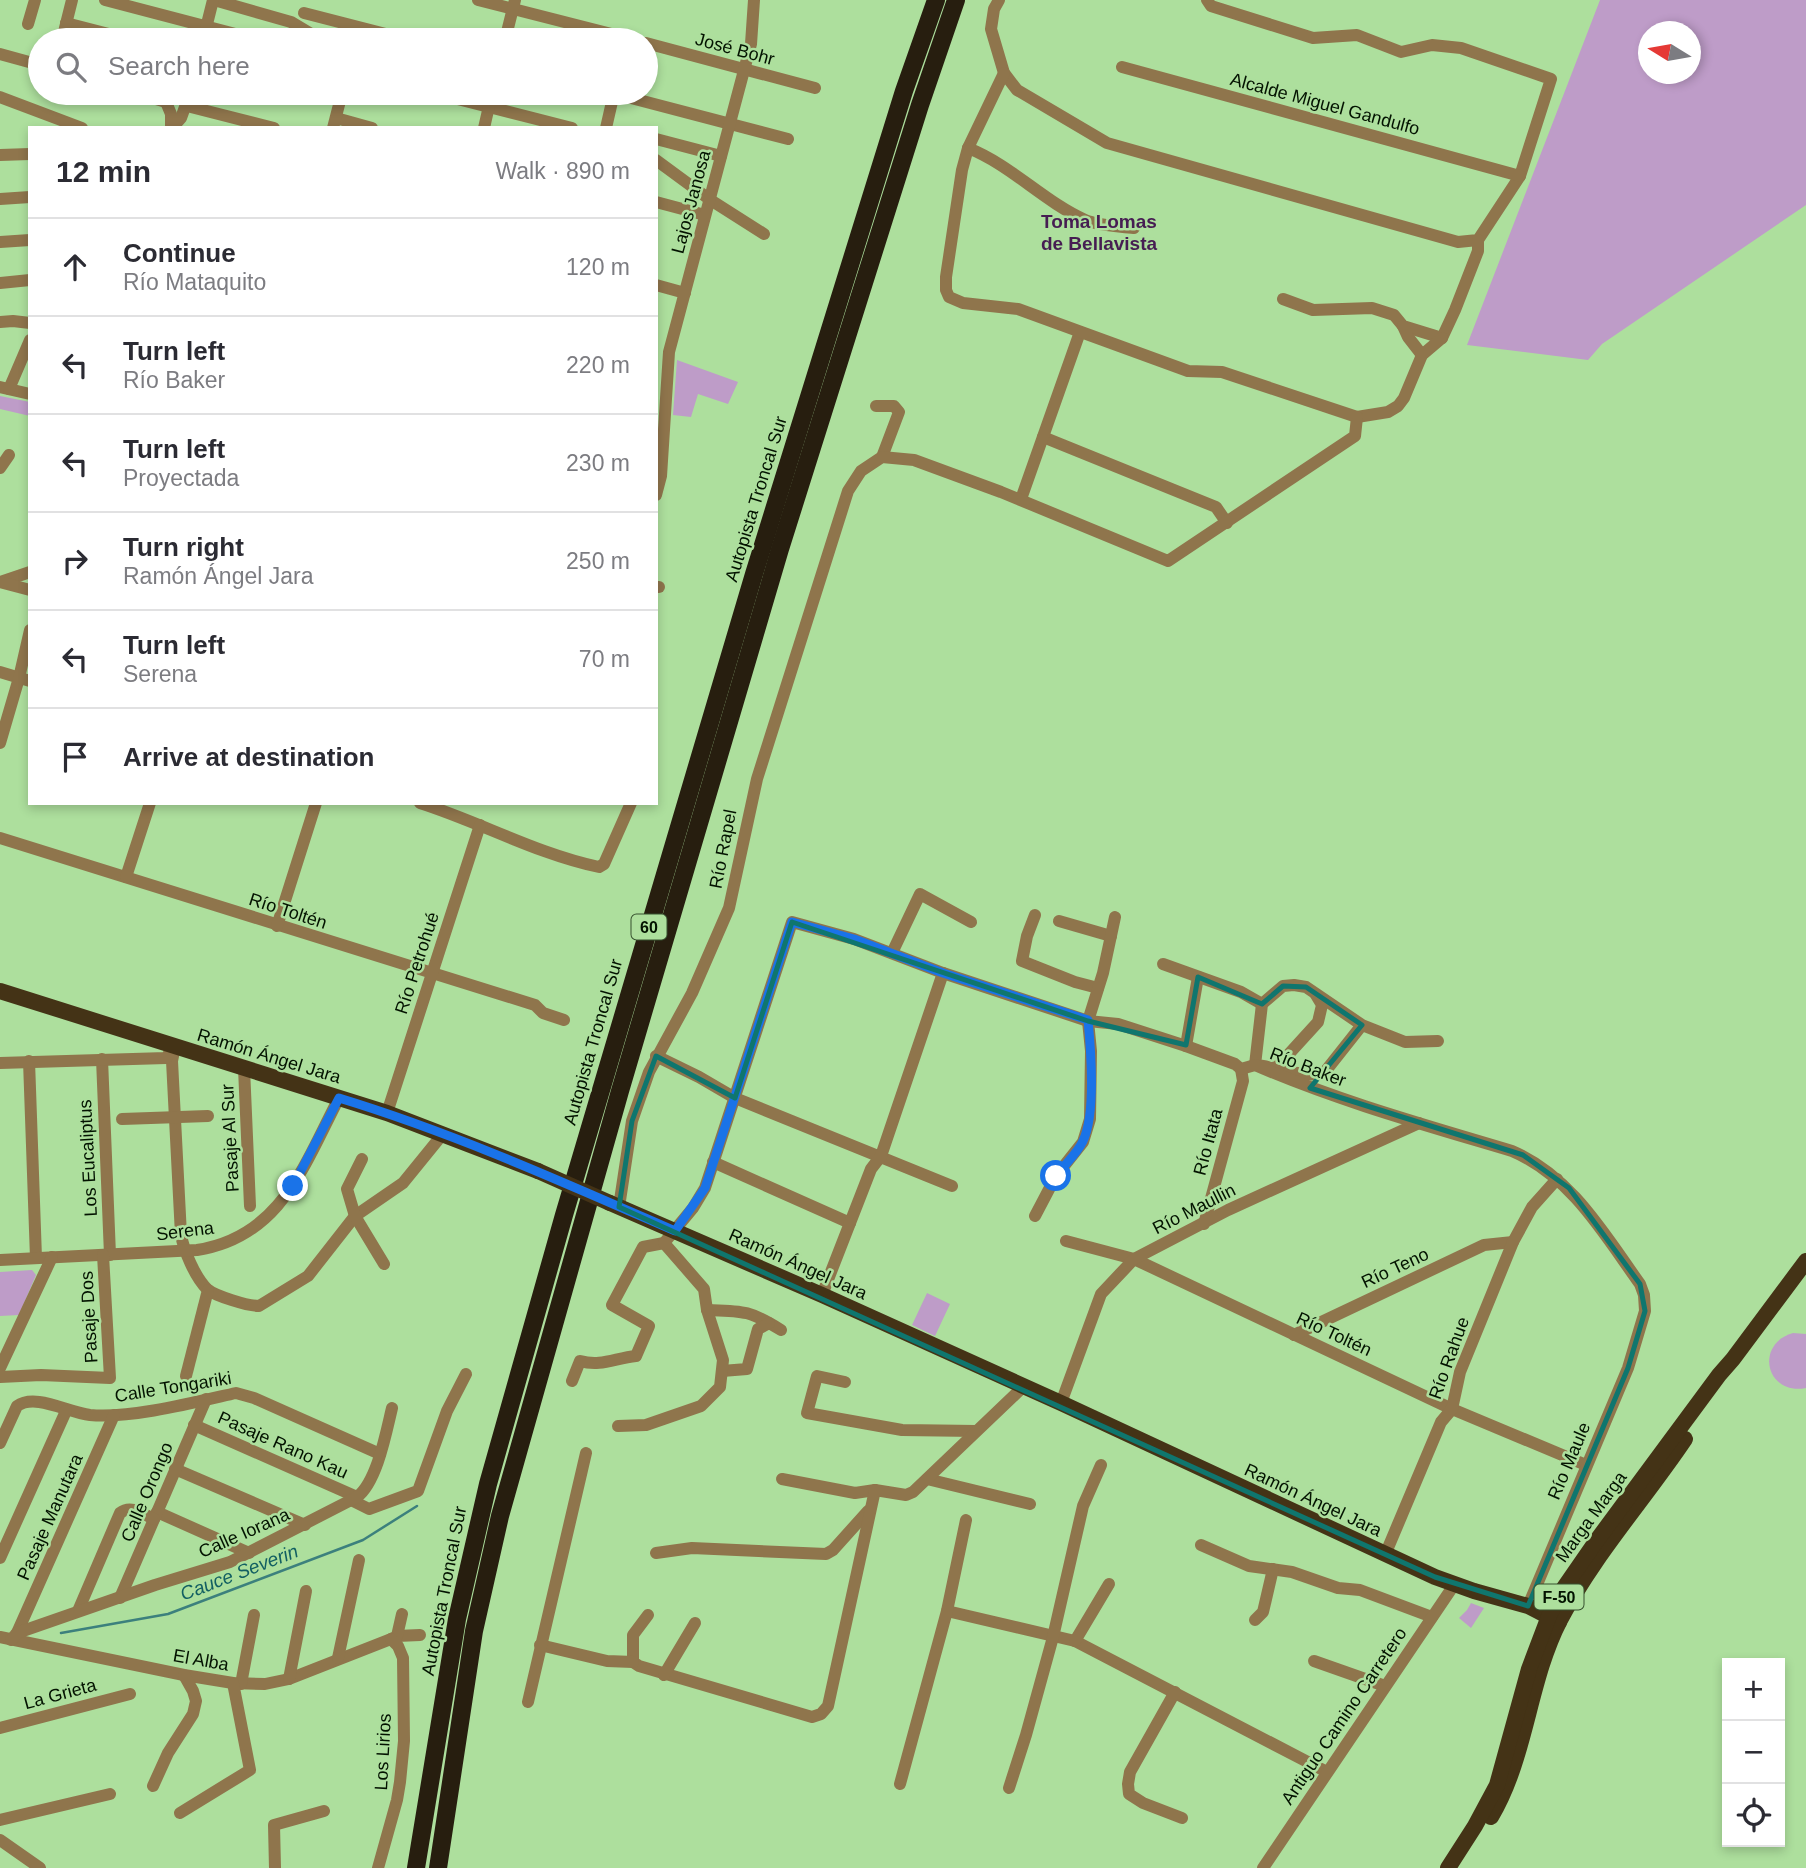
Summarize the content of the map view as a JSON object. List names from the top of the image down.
{
  "streets": {
    "highway": ["Autopista Troncal Sur", "60"],
    "main road": ["Ramón Ángel Jara", "Marga Marga", "F-50"],
    "street": [
      "José Bohr",
      "Alcalde Miguel Gandulfo",
      "Lajos Janosa",
      "Río Rapel",
      "Río Toltén",
      "Río Petrohué",
      "Río Baker",
      "Pasaje Al Sur",
      "Río Itata",
      "Los Eucaliptus",
      "Río Maullin",
      "Serena",
      "Río Teno",
      "Pasaje Dos",
      "Río Rahue",
      "Calle Tongariki",
      "Pasaje Rano Kau",
      "Río Maule",
      "Calle Orongo",
      "Pasaje Manutara",
      "Calle Iorana",
      "El Alba",
      "La Grieta",
      "Antiguo Camino Carretero",
      "Los Lirios"
    ]
  },
  "crossings": [
    ["José Bohr", "Lajos Janosa"],
    ["Río Rapel", "Ramón Ángel Jara"],
    ["Río Toltén", "Río Petrohué"],
    ["Río Toltén", "Río Maullin"],
    ["Río Toltén", "Río Teno"],
    ["Río Toltén", "Río Rahue"],
    ["Río Toltén", "Río Maule"],
    ["Río Petrohué", "Ramón Ángel Jara"],
    ["Ramón Ángel Jara", "Pasaje Al Sur"],
    ["Ramón Ángel Jara", "Río Maullin"],
    ["Ramón Ángel Jara", "Serena"],
    ["Ramón Ángel Jara", "Río Rahue"],
    ["Ramón Ángel Jara", "Río Maule"],
    ["Ramón Ángel Jara", "Marga Marga"],
    ["Ramón Ángel Jara", "Antiguo Camino Carretero"],
    ["Río Baker", "Río Itata"],
    ["Río Baker", "Río Maullin"],
    ["Río Baker", "Río Rahue"],
    ["Río Baker", "Río Maule"],
    ["Río Itata", "Río Maullin"],
    ["Los Eucaliptus", "Serena"],
    ["Los Eucaliptus", "Pasaje Dos"],
    ["Serena", "Pasaje Dos"],
    ["Río Teno", "Río Rahue"],
    ["Calle Tongariki", "Calle Orongo"],
    ["Calle Tongariki", "Pasaje Manutara"],
    ["Pasaje Rano Kau", "Calle Orongo"],
    ["Pasaje Rano Kau", "Calle Iorana"],
    ["Calle Orongo", "Calle Iorana"],
    ["Pasaje Manutara", "Calle Iorana"],
    ["Pasaje Manutara", "El Alba"],
    ["Calle Iorana", "El Alba"],
    ["El Alba", "Los Lirios"]
  ],
  "districts": ["Toma Lomas de Bellavista"],
  "water": ["Cauce Severin"],
  "north": "left",
  "page": {
    "search": "Search here",
    "heading": ["12 min", "Walk · 890 m"],
    "list": [
      ["Continue", "Río Mataquito", "120 m"],
      ["Turn left", "Río Baker", "220 m"],
      ["Turn left", "Proyectada", "230 m"],
      ["Turn right", "Ramón Ángel Jara", "250 m"],
      ["Turn left", "Serena", "70 m"],
      "Arrive at destination"
    ],
    "map_buttons": ["+", "−"]
  }
}
